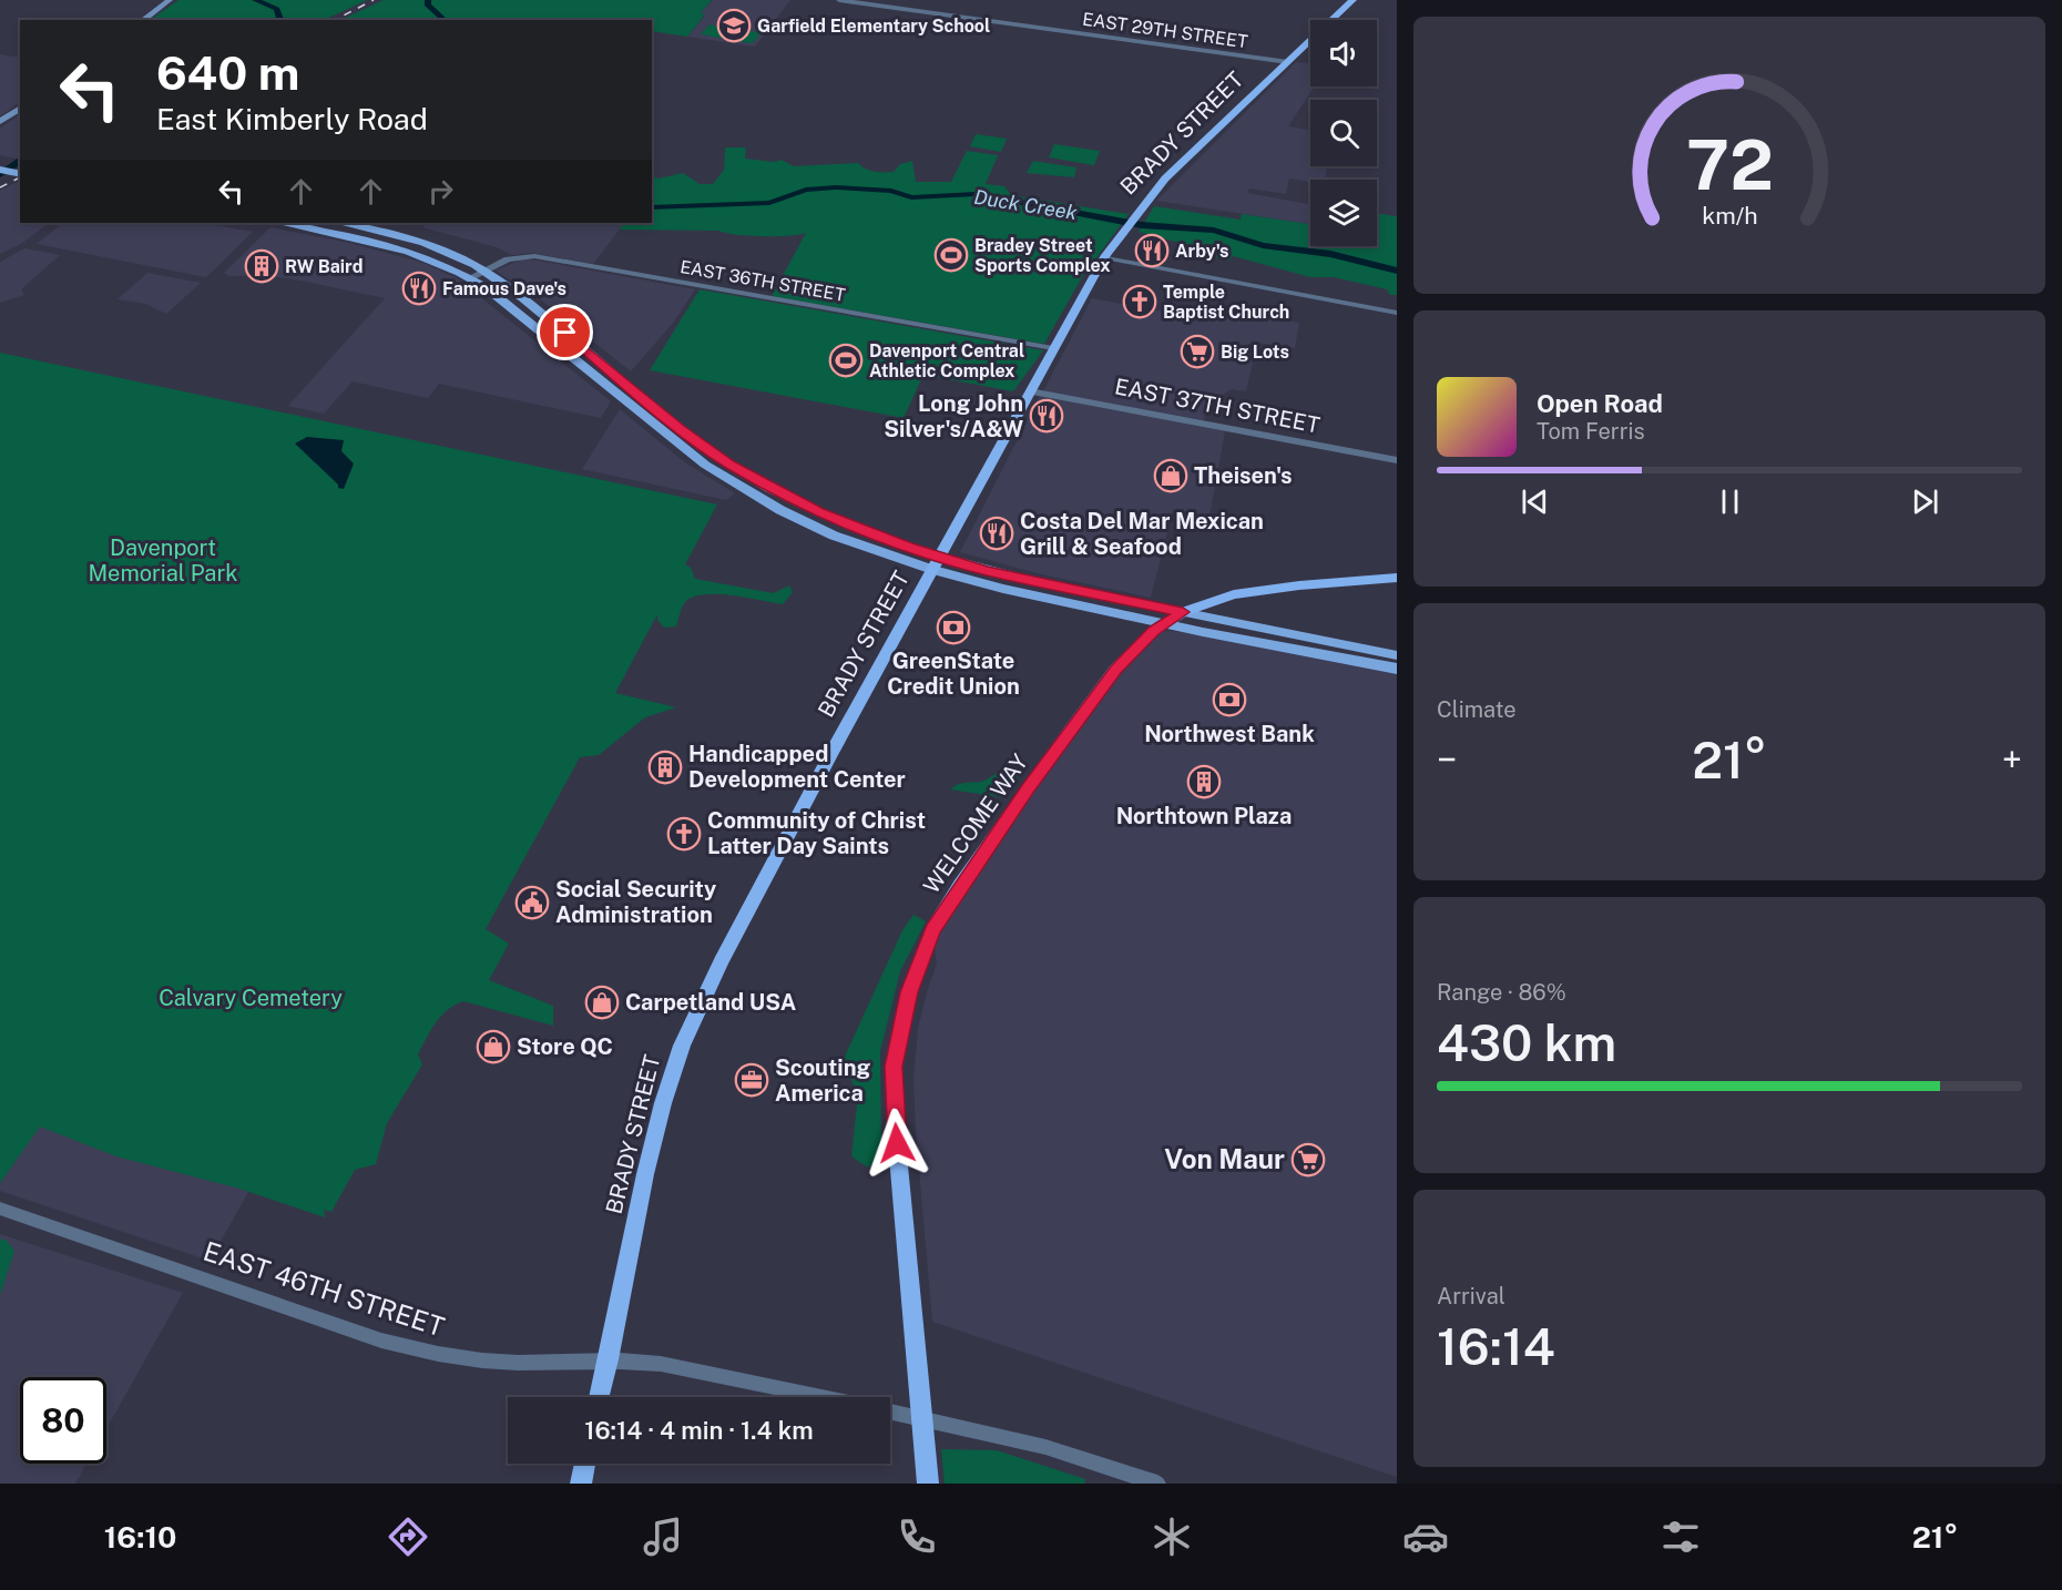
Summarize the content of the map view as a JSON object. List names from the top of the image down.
{
  "streets": {
    "highway": ["BRADY STREET", "WELCOME WAY"],
    "street": [
      "EAST 29TH STREET",
      "EAST 36TH STREET",
      "EAST 37TH STREET",
      "EAST 46TH STREET"
    ]
  },
  "crossings": [
    ["EAST 29TH STREET", "BRADY STREET"],
    ["BRADY STREET", "EAST 36TH STREET"],
    ["BRADY STREET", "EAST 37TH STREET"],
    ["BRADY STREET", "EAST 46TH STREET"],
    ["WELCOME WAY", "EAST 46TH STREET"]
  ],
  "water": ["Duck Creek"],
  "parks": ["Davenport Memorial Park", "Calvary Cemetery"],
  "places": {
    "school or university": ["Garfield Elementary School"],
    "restaurant": [
      "Arby's",
      "Famous Dave's",
      "Long John Silver's/A&W",
      "Costa Del Mar Mexican Grill & Seafood"
    ],
    "sports": ["Bradey Street Sports Complex", "Davenport Central Athletic Complex"],
    "building": ["RW Baird", "Handicapped Development Center", "Northtown Plaza"],
    "church": ["Temple Baptist Church", "Community of Christ Latter Day Saints"],
    "supermarket": ["Big Lots", "Von Maur"],
    "shop": ["Theisen's", "Carpetland USA", "Store QC"],
    "bank": ["GreenState Credit Union", "Northwest Bank"],
    "public building": ["Social Security Administration"],
    "office": ["Scouting America"]
  },
  "page": {
    "turn": ["640 m", "East Kimberly Road"],
    "song": ["Open Road", "Tom Ferris"],
    "tile": [
      "Climate",
      ["Range · 86%", "430 km"],
      ["Arrival", "16:14"]
    ],
    "heat": ["−", "21°", "+"],
    "limit": "80",
    "trip": "16:14 · 4 min · 1.4 km",
    "tabs": ["16:10", "21°"],
    "gauge": ["72", "km/h"]
  }
}
